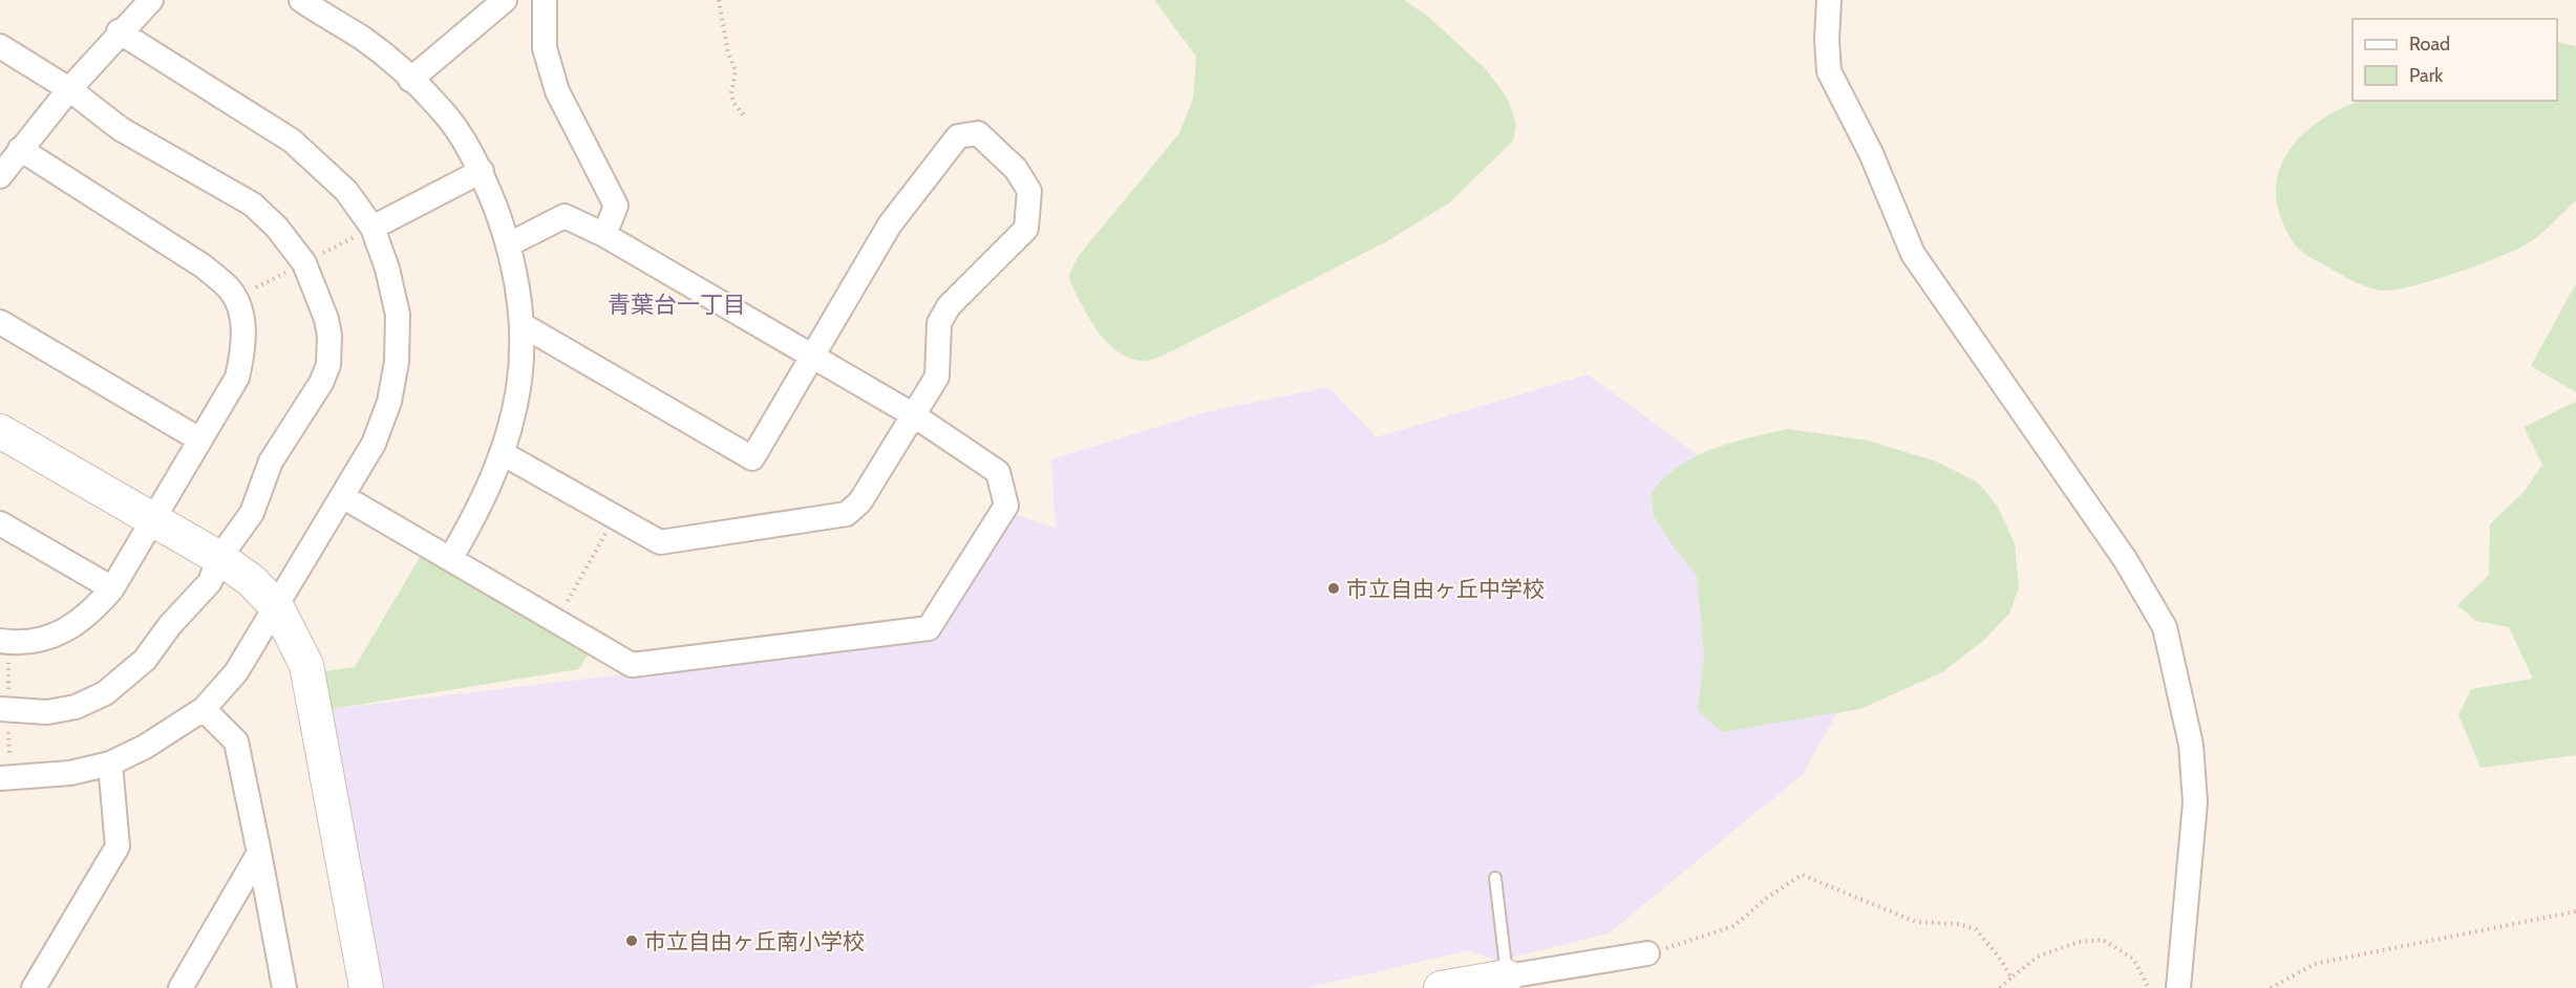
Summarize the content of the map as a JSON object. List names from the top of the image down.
{
  "districts": ["青葉台一丁目"],
  "places": ["市立自由ヶ丘中学校", "市立自由ヶ丘南小学校"],
  "legend": ["Road", "Park"]
}
